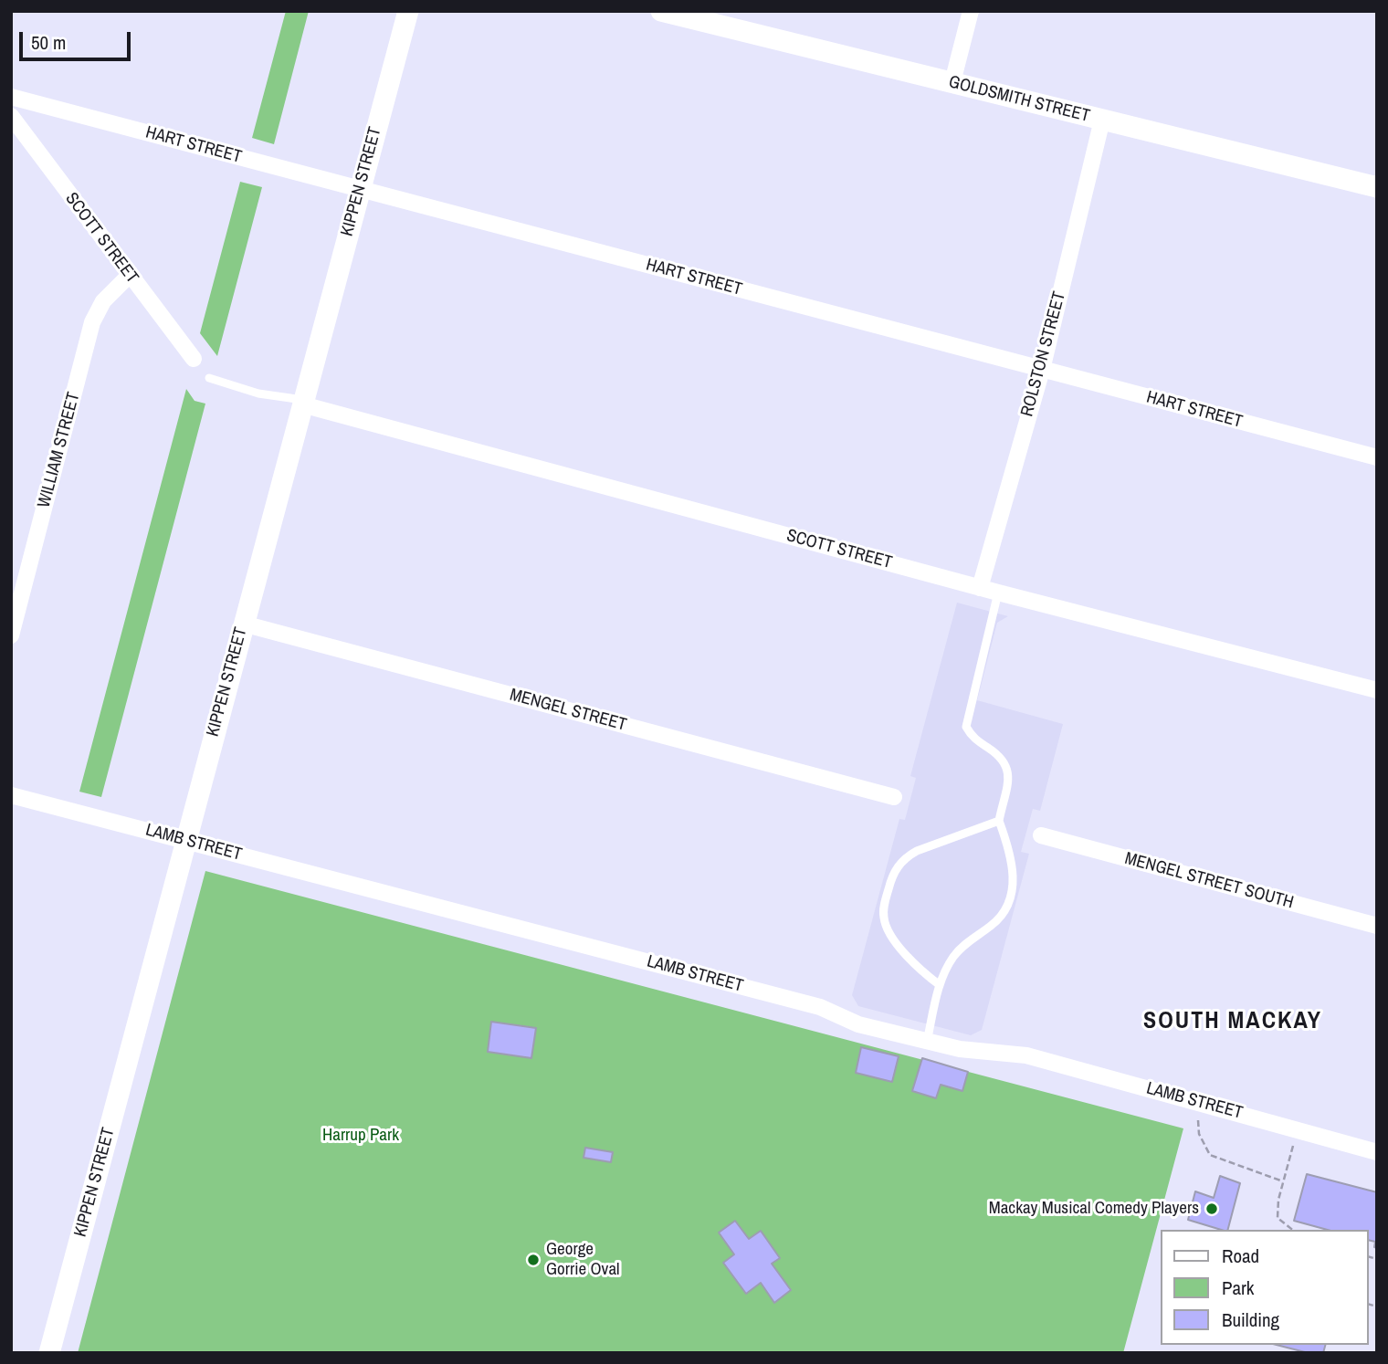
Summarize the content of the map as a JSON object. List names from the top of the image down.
{
  "streets": {
    "street": [
      "GOLDSMITH STREET",
      "HART STREET",
      "KIPPEN STREET",
      "SCOTT STREET",
      "ROLSTON STREET",
      "WILLIAM STREET",
      "MENGEL STREET",
      "LAMB STREET",
      "MENGEL STREET SOUTH"
    ]
  },
  "crossings": [
    ["GOLDSMITH STREET", "ROLSTON STREET"],
    ["HART STREET", "KIPPEN STREET"],
    ["HART STREET", "ROLSTON STREET"],
    ["KIPPEN STREET", "SCOTT STREET"],
    ["KIPPEN STREET", "MENGEL STREET"],
    ["KIPPEN STREET", "LAMB STREET"],
    ["SCOTT STREET", "ROLSTON STREET"],
    ["SCOTT STREET", "WILLIAM STREET"]
  ],
  "districts": ["SOUTH MACKAY"],
  "parks": ["Harrup Park"],
  "places": ["Mackay Musical Comedy Players", "George Gorrie Oval"],
  "legend": ["Road", "Park", "Building"],
  "scale_bar": "50 m"
}
